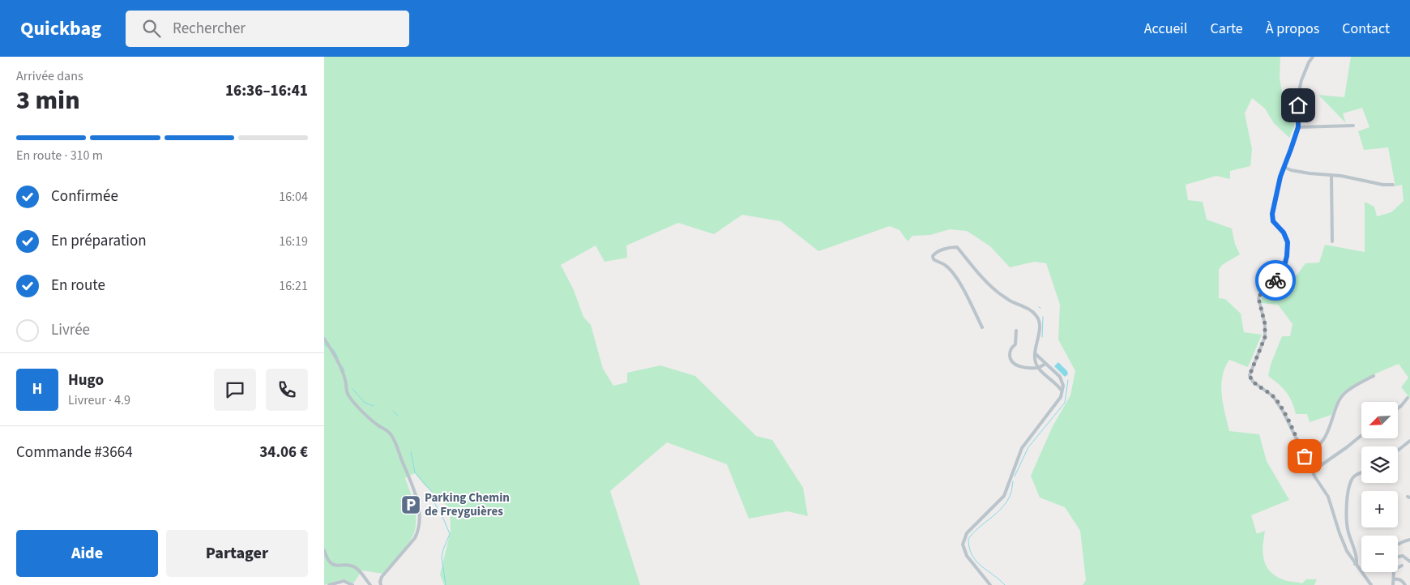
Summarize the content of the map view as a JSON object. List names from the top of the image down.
{
  "places": {
    "parking": ["Parking Chemin de Freyguières"]
  },
  "north": "bottom left",
  "page": {
    "header": "Quickbag",
    "search": "Rechercher",
    "nav": [
      "Accueil",
      "Carte",
      "À propos",
      "Contact"
    ],
    "heading": ["3 min", "Arrivée dans", "16:36–16:41"],
    "panel": [
      "Hugo",
      "Livreur · 4.9",
      "Commande #3664",
      "34.06 €"
    ],
    "bar": "En route · 310 m",
    "list": [
      ["Confirmée", "16:04"],
      ["En préparation", "16:19"],
      ["En route", "16:21"],
      "Livrée"
    ],
    "round": "H",
    "map_buttons": ["+", "−"],
    "buttons": ["Aide", "Partager"]
  }
}
